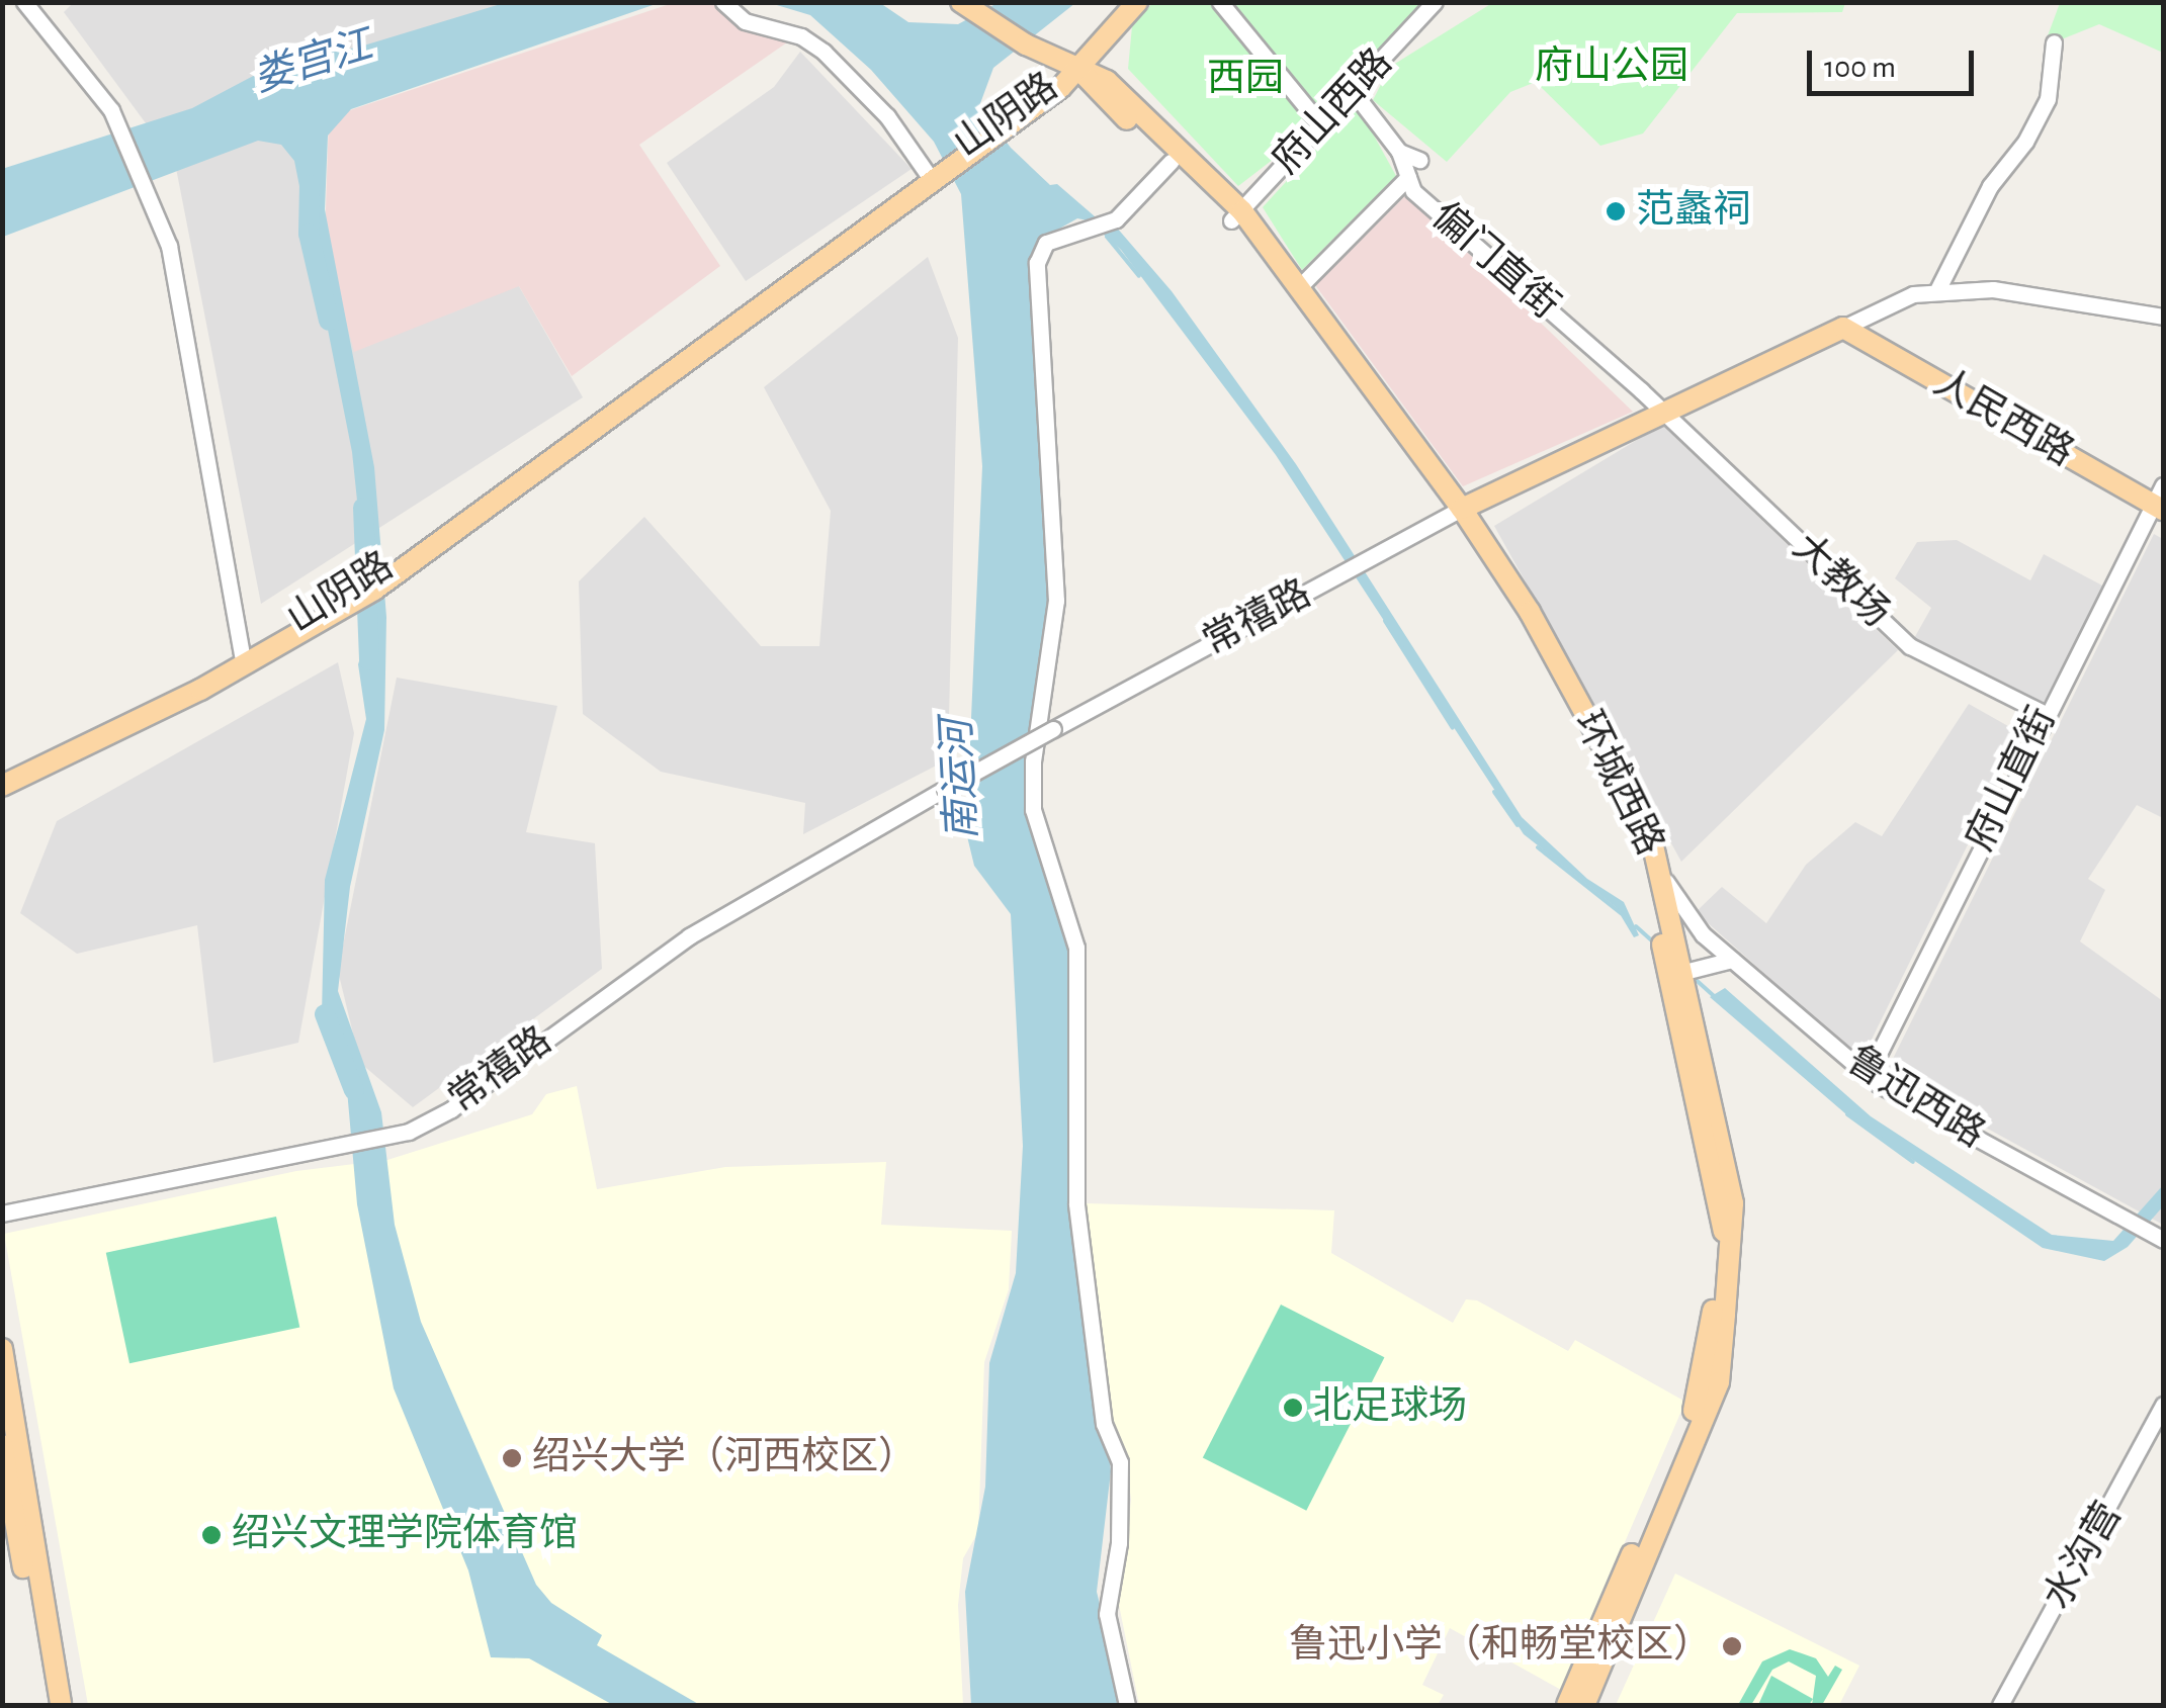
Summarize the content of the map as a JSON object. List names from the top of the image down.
{
  "streets": {
    "main road": ["山阴路", "人民西路", "环城西路"],
    "street": [
      "府山西路",
      "偏门直街",
      "大教场",
      "常禧路",
      "府山直街",
      "鲁迅西路",
      "水沟营"
    ]
  },
  "crossings": [
    ["府山西路", "偏门直街"],
    ["府山西路", "环城西路"],
    ["山阴路", "环城西路"],
    ["偏门直街", "大教场"],
    ["人民西路", "府山直街"],
    ["大教场", "府山直街"],
    ["常禧路", "环城西路"],
    ["府山直街", "鲁迅西路"],
    ["环城西路", "鲁迅西路"]
  ],
  "water": ["娄宫江", "南运河"],
  "parks": ["府山公园", "西园"],
  "places": [
    "范蠡祠",
    "北足球场",
    "绍兴大学（河西校区）",
    "绍兴文理学院体育馆",
    "鲁迅小学（和畅堂校区）"
  ],
  "scale_bar": "100 m"
}
